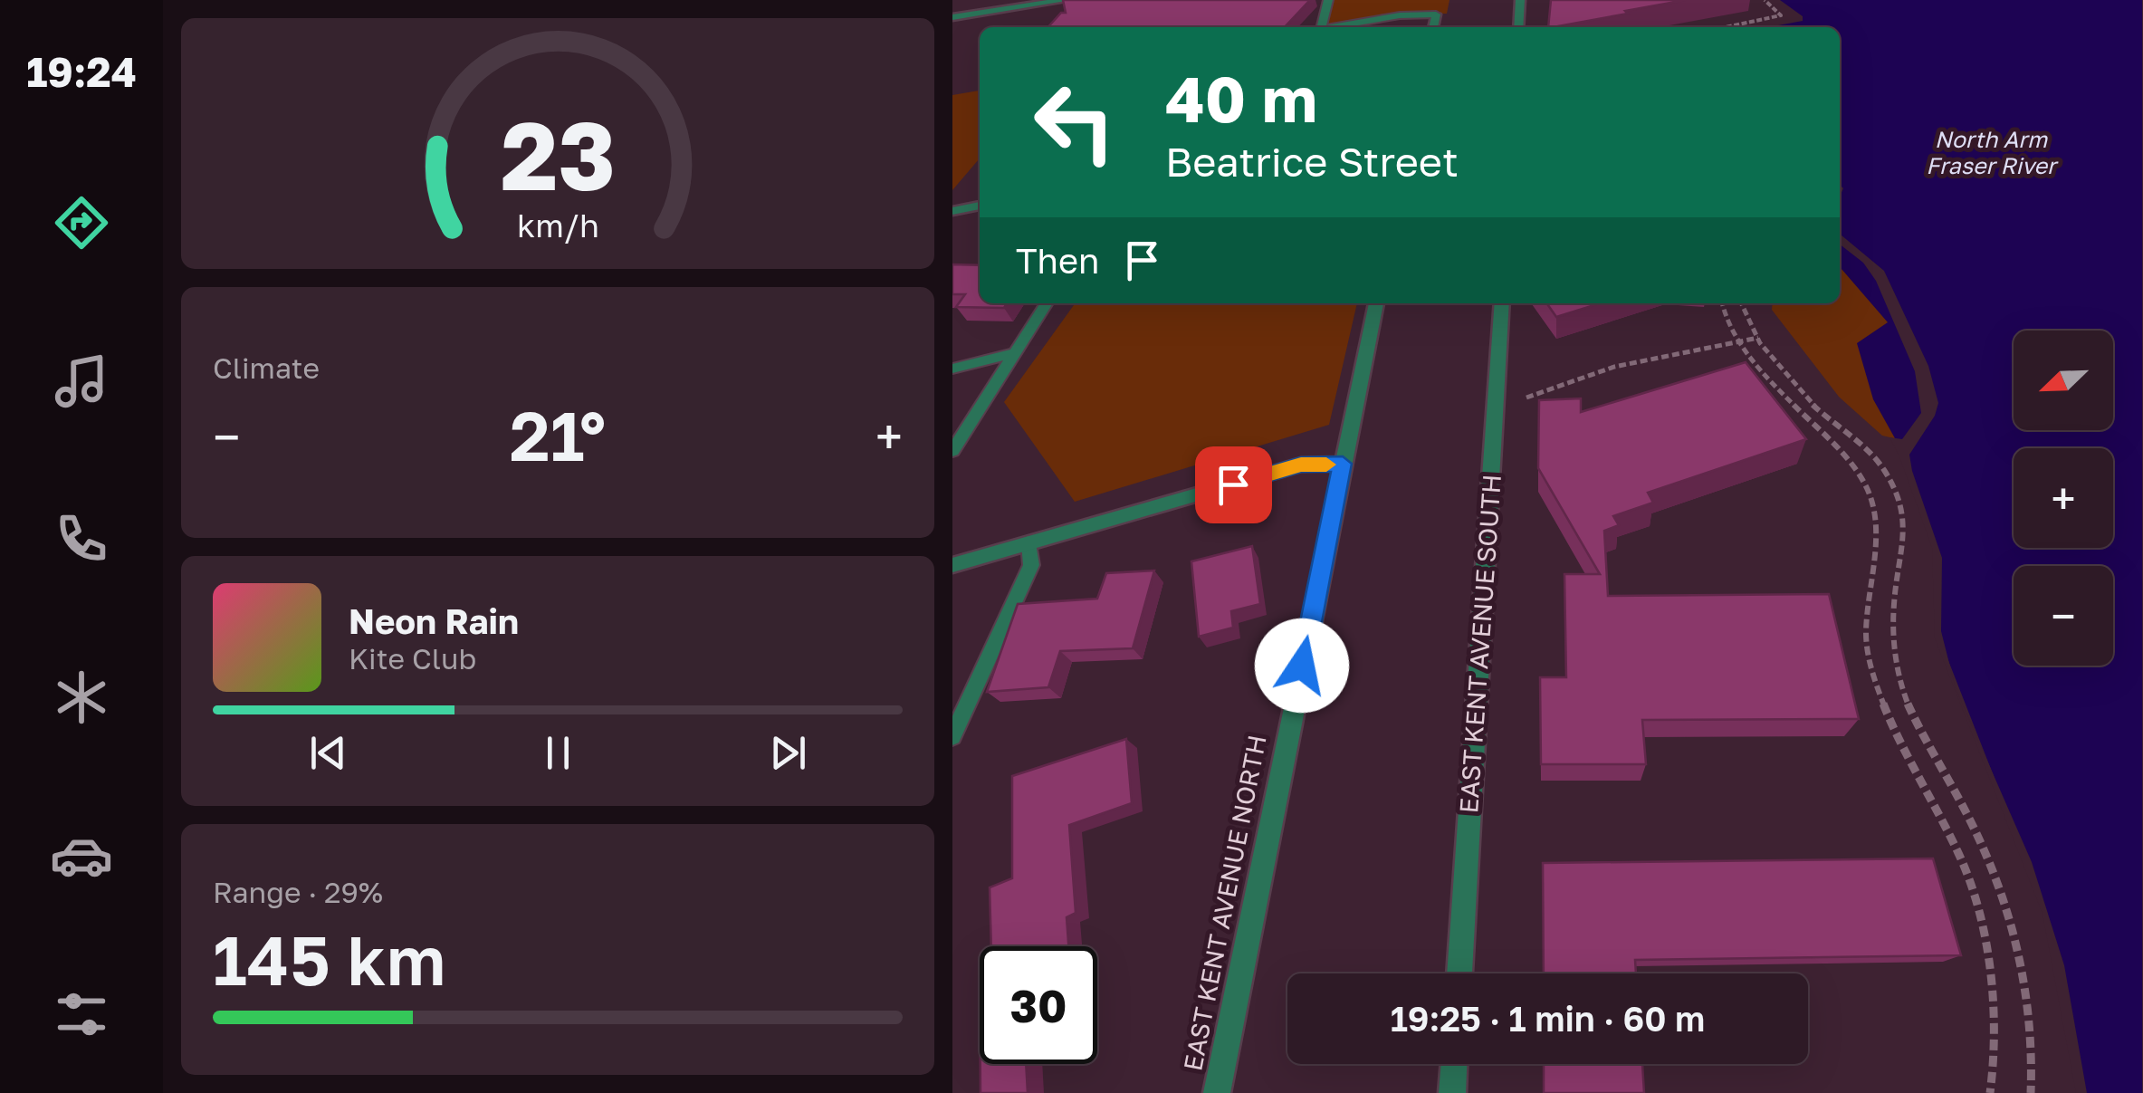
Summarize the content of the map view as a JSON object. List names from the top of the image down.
{
  "streets": {
    "street": ["EAST KENT AVENUE SOUTH", "EAST KENT AVENUE NORTH"]
  },
  "water": ["North Arm Fraser River"],
  "north": "bottom left",
  "page": {
    "tabs": "19:24",
    "turn": ["40 m", "Beatrice Street"],
    "then": "Then",
    "tile": [
      "Climate",
      ["Range · 29%", "145 km"]
    ],
    "map_buttons": ["+", "−"],
    "heat": ["−", "21°", "+"],
    "song": ["Neon Rain", "Kite Club"],
    "limit": "30",
    "trip": "19:25 · 1 min · 60 m",
    "gauge": ["23", "km/h"]
  }
}
